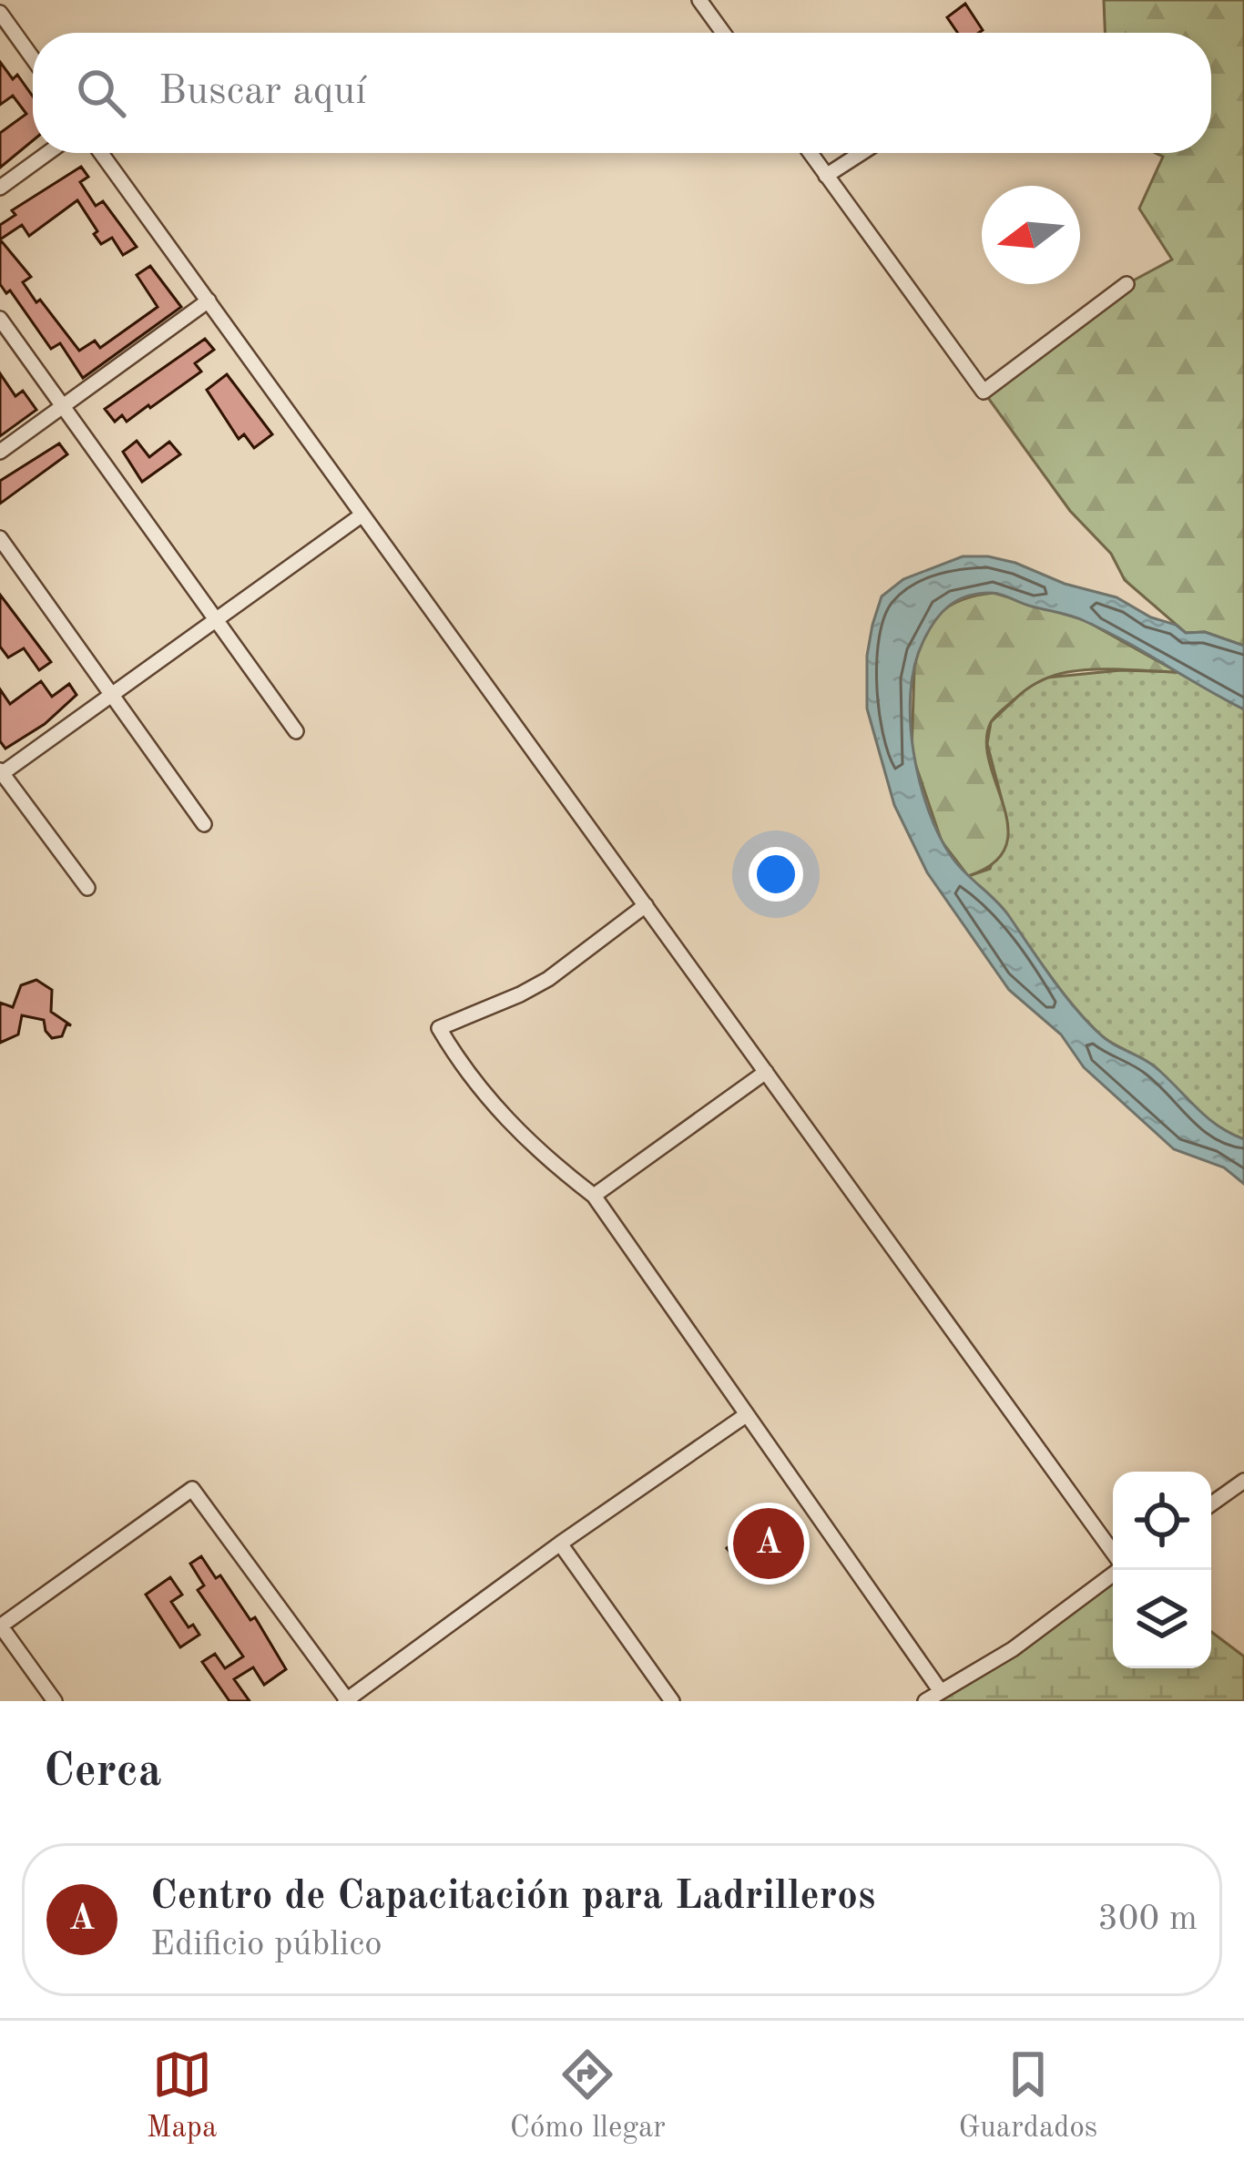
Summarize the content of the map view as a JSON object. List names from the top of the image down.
{
  "north": "left",
  "page": {
    "search": "Buscar aquí",
    "pins": "A",
    "heading": "Cerca",
    "list": [
      {
        "mark": "A",
        "name": "Centro de Capacitación para Ladrilleros",
        "note": "Edificio público",
        "value": "300 m"
      }
    ],
    "nav": ["Mapa", "Cómo llegar", "Guardados"]
  }
}
